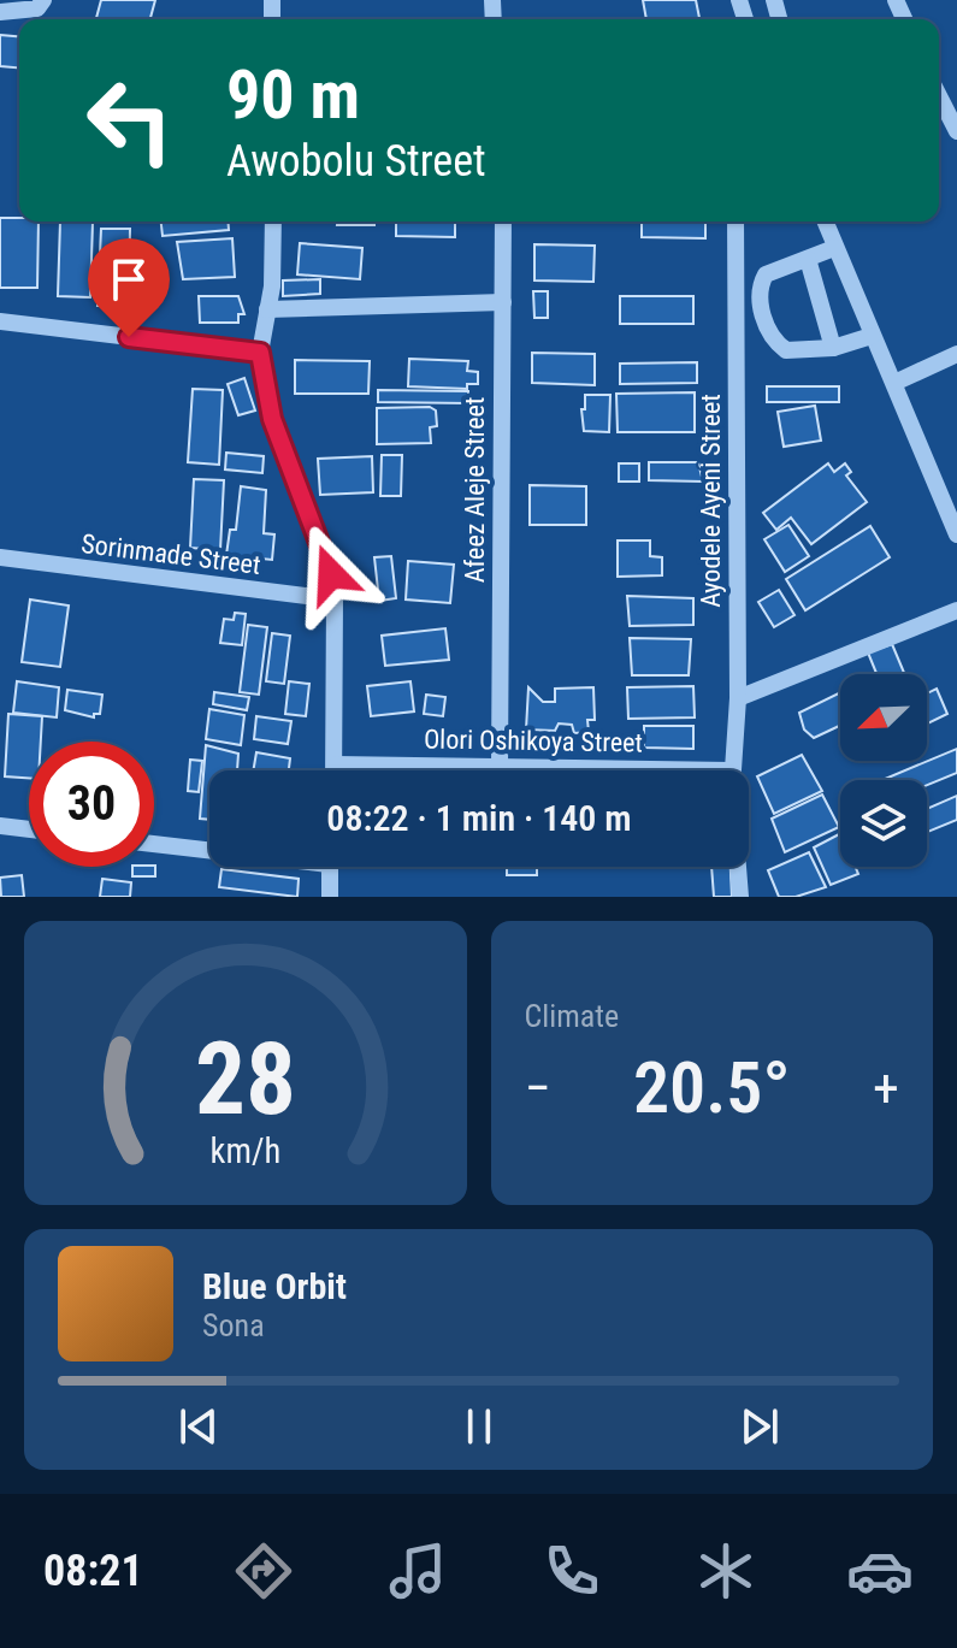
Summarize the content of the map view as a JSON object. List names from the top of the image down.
{
  "streets": {
    "street": [
      "Afeez Aleje Street",
      "Ayodele Ayeni Street",
      "Sorinmade Street",
      "Olori Oshikoya Street"
    ]
  },
  "crossings": [
    ["Afeez Aleje Street", "Olori Oshikoya Street"]
  ],
  "north": "bottom left",
  "page": {
    "turn": ["90 m", "Awobolu Street"],
    "limit": "30",
    "trip": "08:22 · 1 min · 140 m",
    "tile": "Climate",
    "heat": ["−", "20.5°", "+"],
    "song": ["Blue Orbit", "Sona"],
    "tabs": "08:21",
    "gauge": ["28", "km/h"]
  }
}
